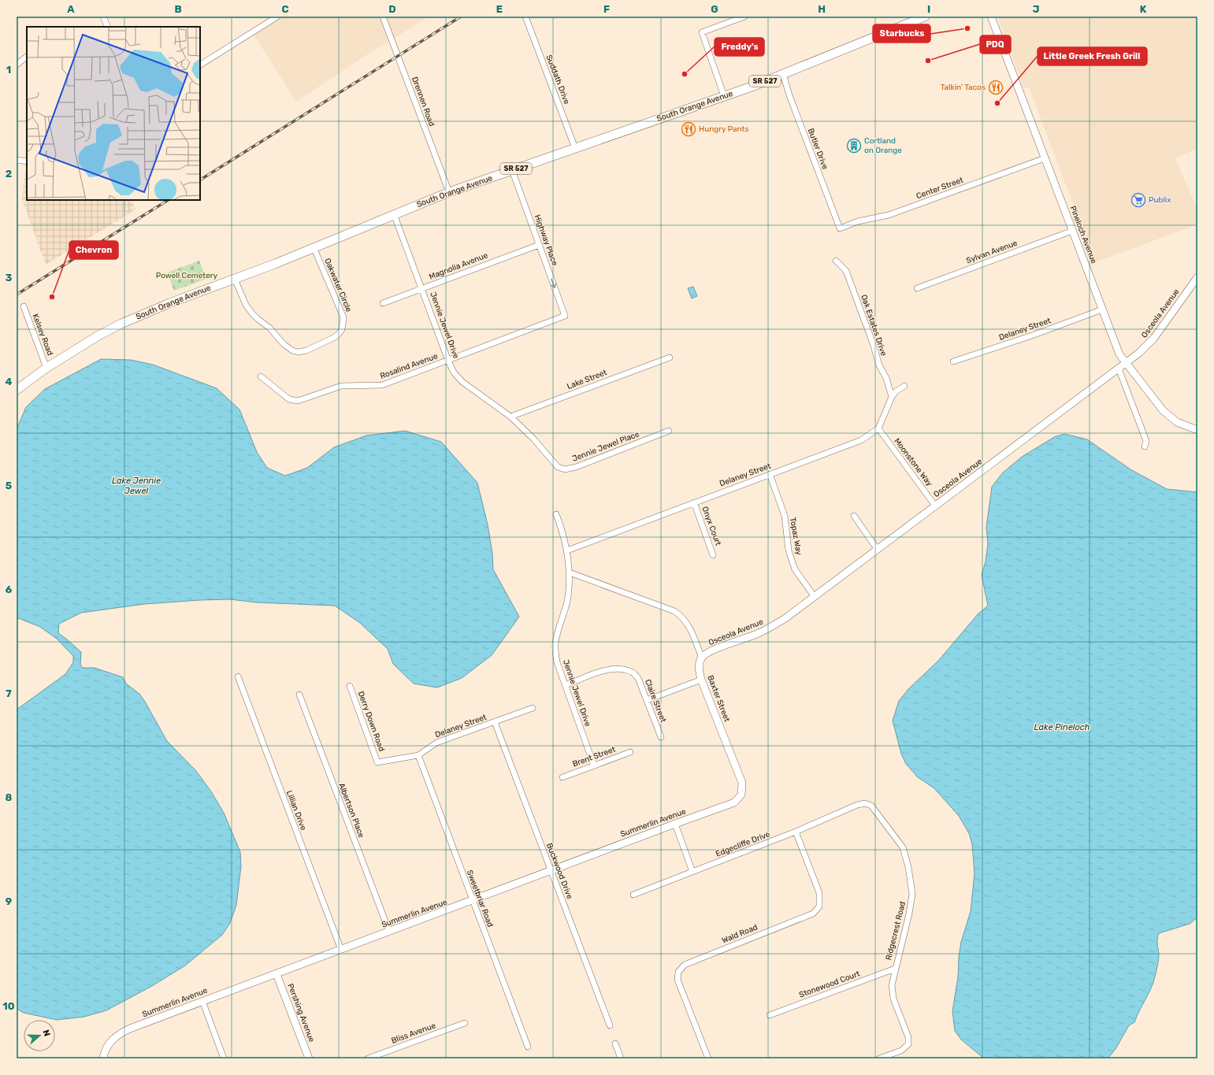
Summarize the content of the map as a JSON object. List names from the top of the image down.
{
  "streets": {
    "main road": ["SR 527", "South Orange Avenue"],
    "street": [
      "Suddath Drive",
      "Drennen Road",
      "Butler Drive",
      "Center Street",
      "Pineloch Avenue",
      "Highway Place",
      "Sylvan Avenue",
      "Magnolia Avenue",
      "Oakwater Circle",
      "Osceola Avenue",
      "Jennie Jewel Drive",
      "Oak Estates Drive",
      "Delaney Street",
      "Kelsey Road",
      "Rosalind Avenue",
      "Lake Street",
      "Jennie Jewel Place",
      "Moonstone Way",
      "Onyx Court",
      "Topaz Way",
      "Baxter Street",
      "Claire Street",
      "Derry Down Road",
      "Brent Street",
      "Lillian Drive",
      "Albertson Place",
      "Summerlin Avenue",
      "Edgecliffe Drive",
      "Buckwood Drive",
      "Sweetbriar Road",
      "Ridgecrest Road",
      "Wald Road",
      "Stonewood Court",
      "Pershing Avenue",
      "Bliss Avenue"
    ]
  },
  "crossings": [
    ["Suddath Drive", "South Orange Avenue"],
    ["Drennen Road", "South Orange Avenue"],
    ["South Orange Avenue", "Butler Drive"],
    ["South Orange Avenue", "Highway Place"],
    ["South Orange Avenue", "Oakwater Circle"],
    ["South Orange Avenue", "Jennie Jewel Drive"],
    ["South Orange Avenue", "Kelsey Road"],
    ["Butler Drive", "Center Street"],
    ["Center Street", "Pineloch Avenue"],
    ["Pineloch Avenue", "Sylvan Avenue"],
    ["Pineloch Avenue", "Osceola Avenue"],
    ["Pineloch Avenue", "Delaney Street"],
    ["Highway Place", "Magnolia Avenue"],
    ["Highway Place", "Rosalind Avenue"],
    ["Magnolia Avenue", "Jennie Jewel Drive"],
    ["Osceola Avenue", "Moonstone Way"],
    ["Osceola Avenue", "Topaz Way"],
    ["Osceola Avenue", "Baxter Street"],
    ["Jennie Jewel Drive", "Delaney Street"],
    ["Jennie Jewel Drive", "Rosalind Avenue"],
    ["Jennie Jewel Drive", "Lake Street"],
    ["Jennie Jewel Drive", "Jennie Jewel Place"],
    ["Jennie Jewel Drive", "Baxter Street"],
    ["Jennie Jewel Drive", "Claire Street"],
    ["Jennie Jewel Drive", "Brent Street"],
    ["Oak Estates Drive", "Delaney Street"],
    ["Delaney Street", "Moonstone Way"],
    ["Delaney Street", "Onyx Court"],
    ["Delaney Street", "Topaz Way"],
    ["Delaney Street", "Derry Down Road"],
    ["Delaney Street", "Buckwood Drive"],
    ["Delaney Street", "Sweetbriar Road"],
    ["Baxter Street", "Summerlin Avenue"],
    ["Lillian Drive", "Summerlin Avenue"],
    ["Albertson Place", "Summerlin Avenue"],
    ["Summerlin Avenue", "Buckwood Drive"],
    ["Summerlin Avenue", "Sweetbriar Road"],
    ["Summerlin Avenue", "Pershing Avenue"],
    ["Edgecliffe Drive", "Ridgecrest Road"],
    ["Edgecliffe Drive", "Wald Road"],
    ["Ridgecrest Road", "Stonewood Court"]
  ],
  "one_way": ["Highway Place"],
  "water": ["Lake Jennie Jewel", "Lake Pineloch"],
  "parks": ["Powell Cemetery"],
  "places": {
    "other": [
      "Starbucks",
      "PDQ",
      "Freddy's",
      "Little Greek Fresh Grill",
      "Chevron"
    ],
    "restaurant": ["Talkin' Tacos", "Hungry Pants"],
    "building": ["Cortland on Orange"],
    "supermarket": ["Publix"]
  },
  "north": "right",
  "grid": {
    "columns": [
      "A",
      "B",
      "C",
      "D",
      "E",
      "F",
      "G",
      "H",
      "I",
      "J",
      "K"
    ],
    "rows": [
      "1",
      "2",
      "3",
      "4",
      "5",
      "6",
      "7",
      "8",
      "9",
      "10"
    ]
  }
}
